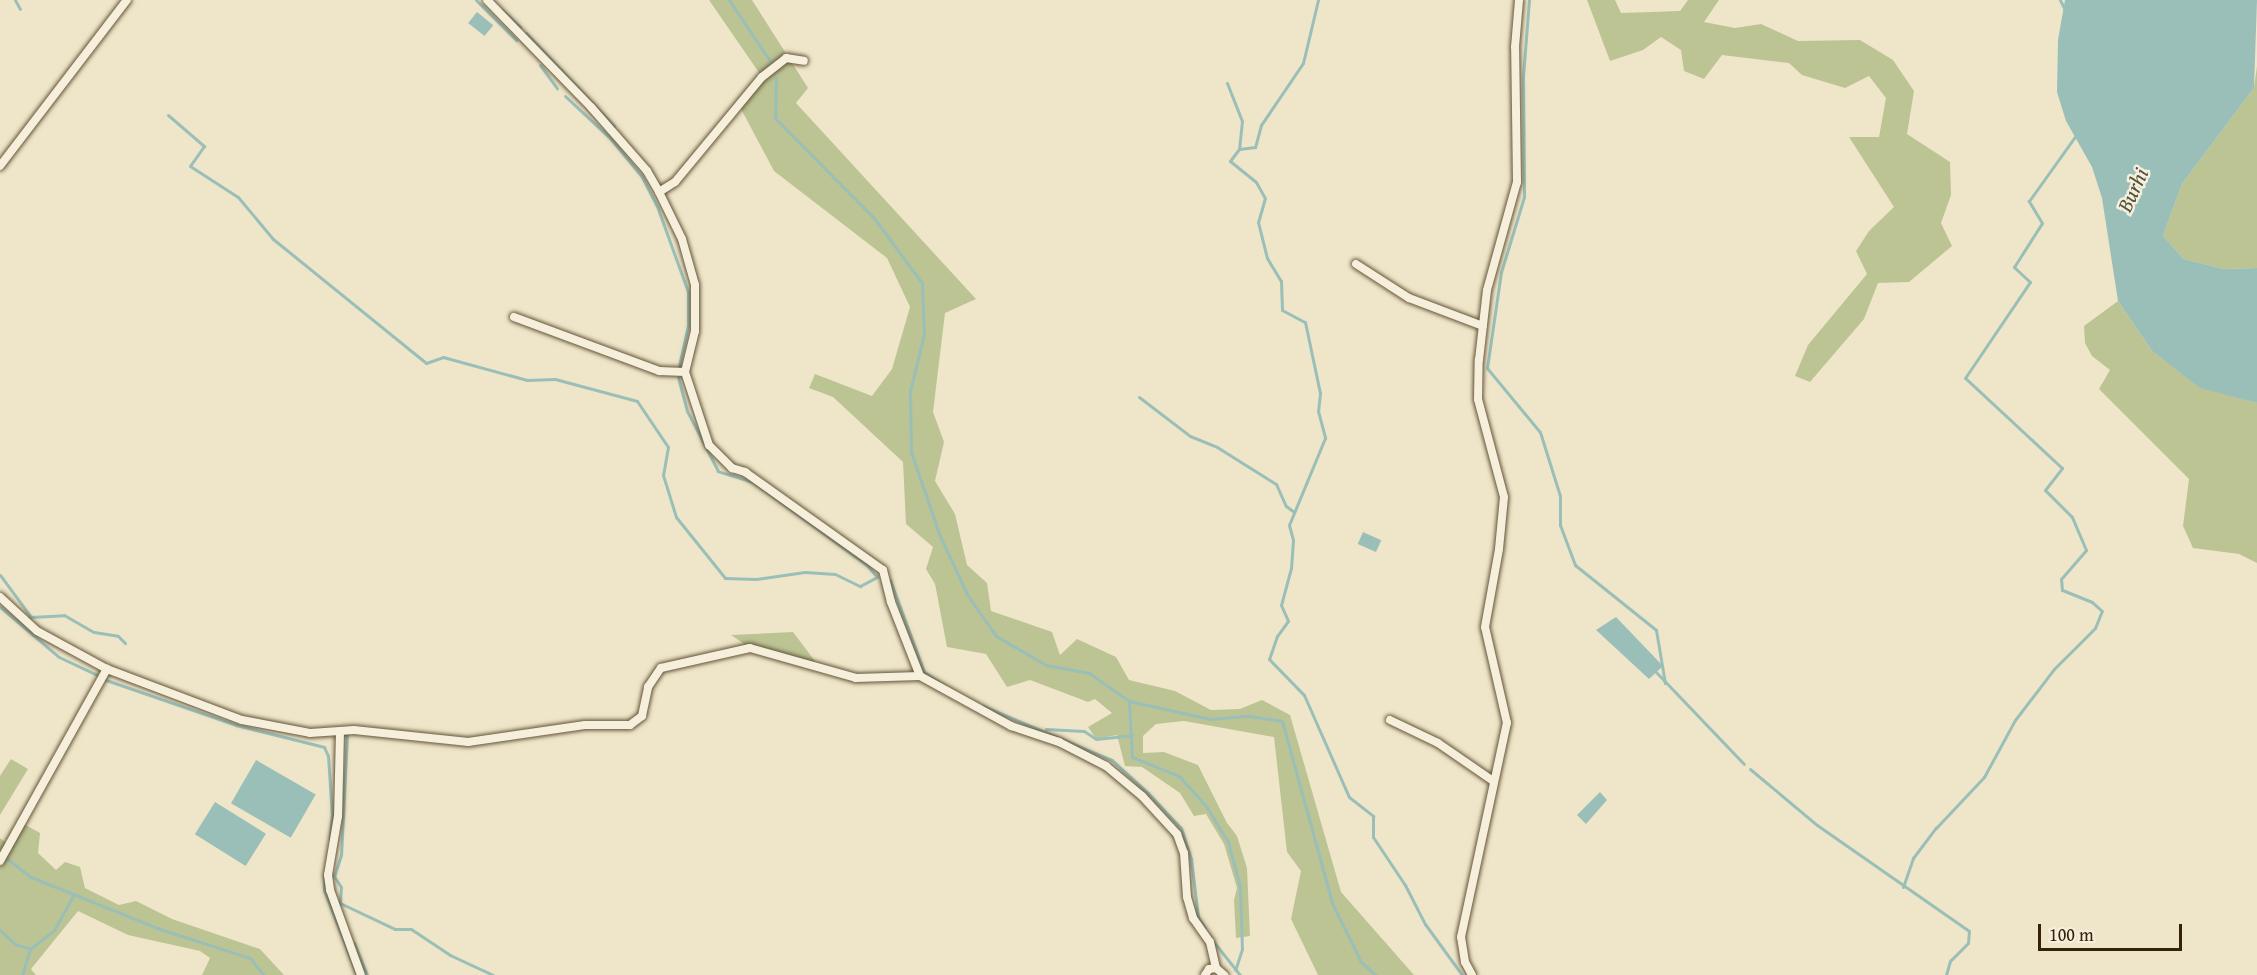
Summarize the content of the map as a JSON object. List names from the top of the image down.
{
  "water": ["Burhi"],
  "scale_bar": "100 m"
}
